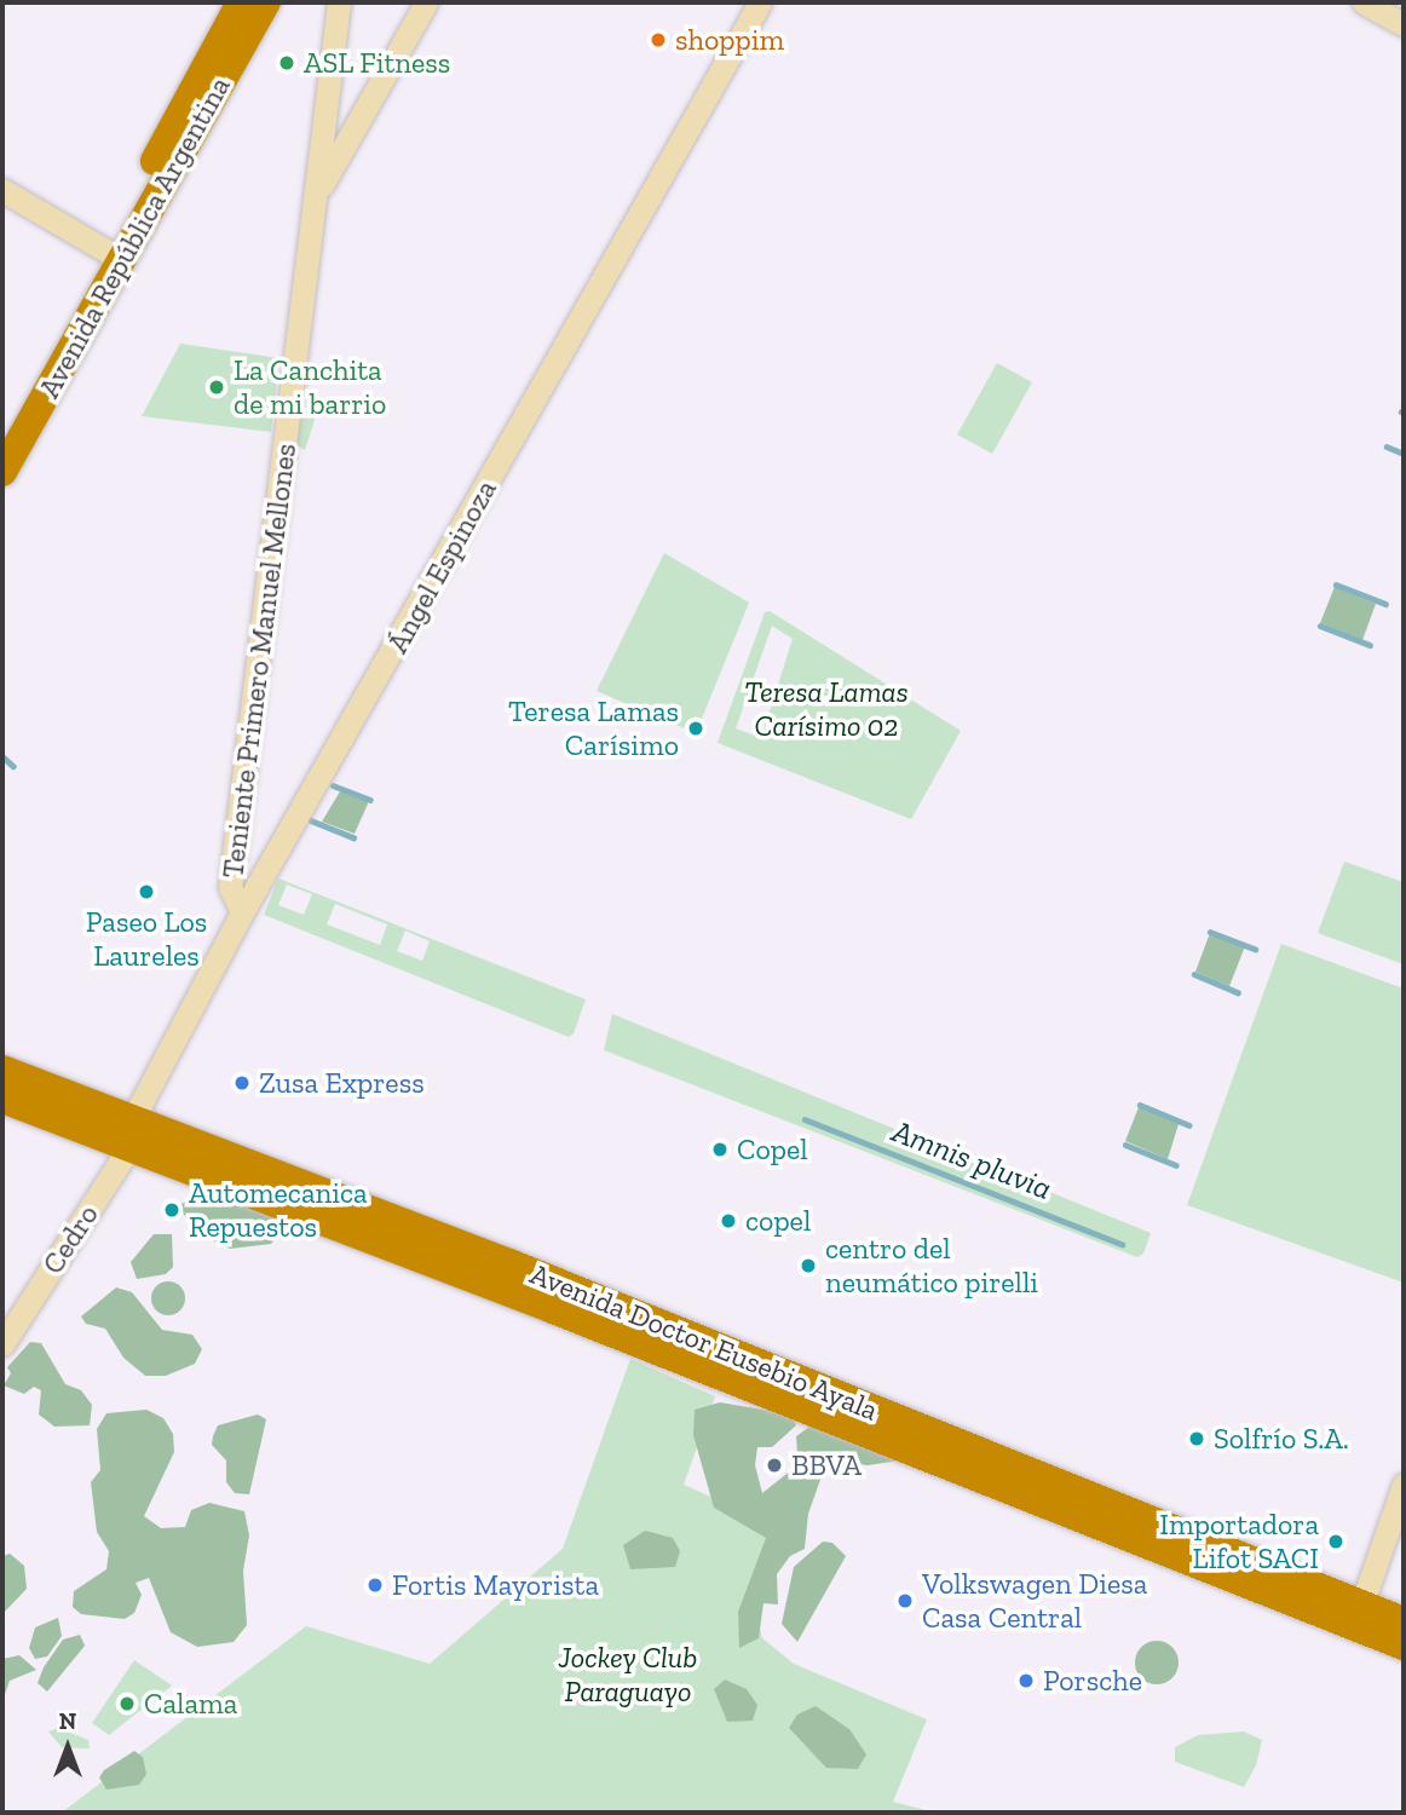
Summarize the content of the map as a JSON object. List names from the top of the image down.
{
  "streets": {
    "highway": ["Avenida República Argentina", "Avenida Doctor Eusebio Ayala"],
    "street": ["Ángel Espinoza", "Teniente Primero Manuel Mellones", "Cedro"]
  },
  "crossings": [
    ["Ángel Espinoza", "Teniente Primero Manuel Mellones"],
    ["Ángel Espinoza", "Cedro"],
    ["Ángel Espinoza", "Avenida Doctor Eusebio Ayala"],
    ["Cedro", "Avenida Doctor Eusebio Ayala"]
  ],
  "water": ["Amnis pluvia"],
  "parks": ["Teresa Lamas Carísimo 02", "Jockey Club Paraguayo"],
  "places": [
    "shoppim",
    "ASL Fitness",
    "La Canchita de mi barrio",
    "Teresa Lamas Carísimo",
    "Paseo Los Laureles",
    "Zusa Express",
    "Copel",
    "Automecanica Repuestos",
    "copel",
    "centro del neumático pirelli",
    "Solfrío S.A.",
    "BBVA",
    "Importadora Lifot SACI",
    "Fortis Mayorista",
    "Volkswagen Diesa Casa Central",
    "Porsche",
    "Calama"
  ],
  "north": "top"
}
